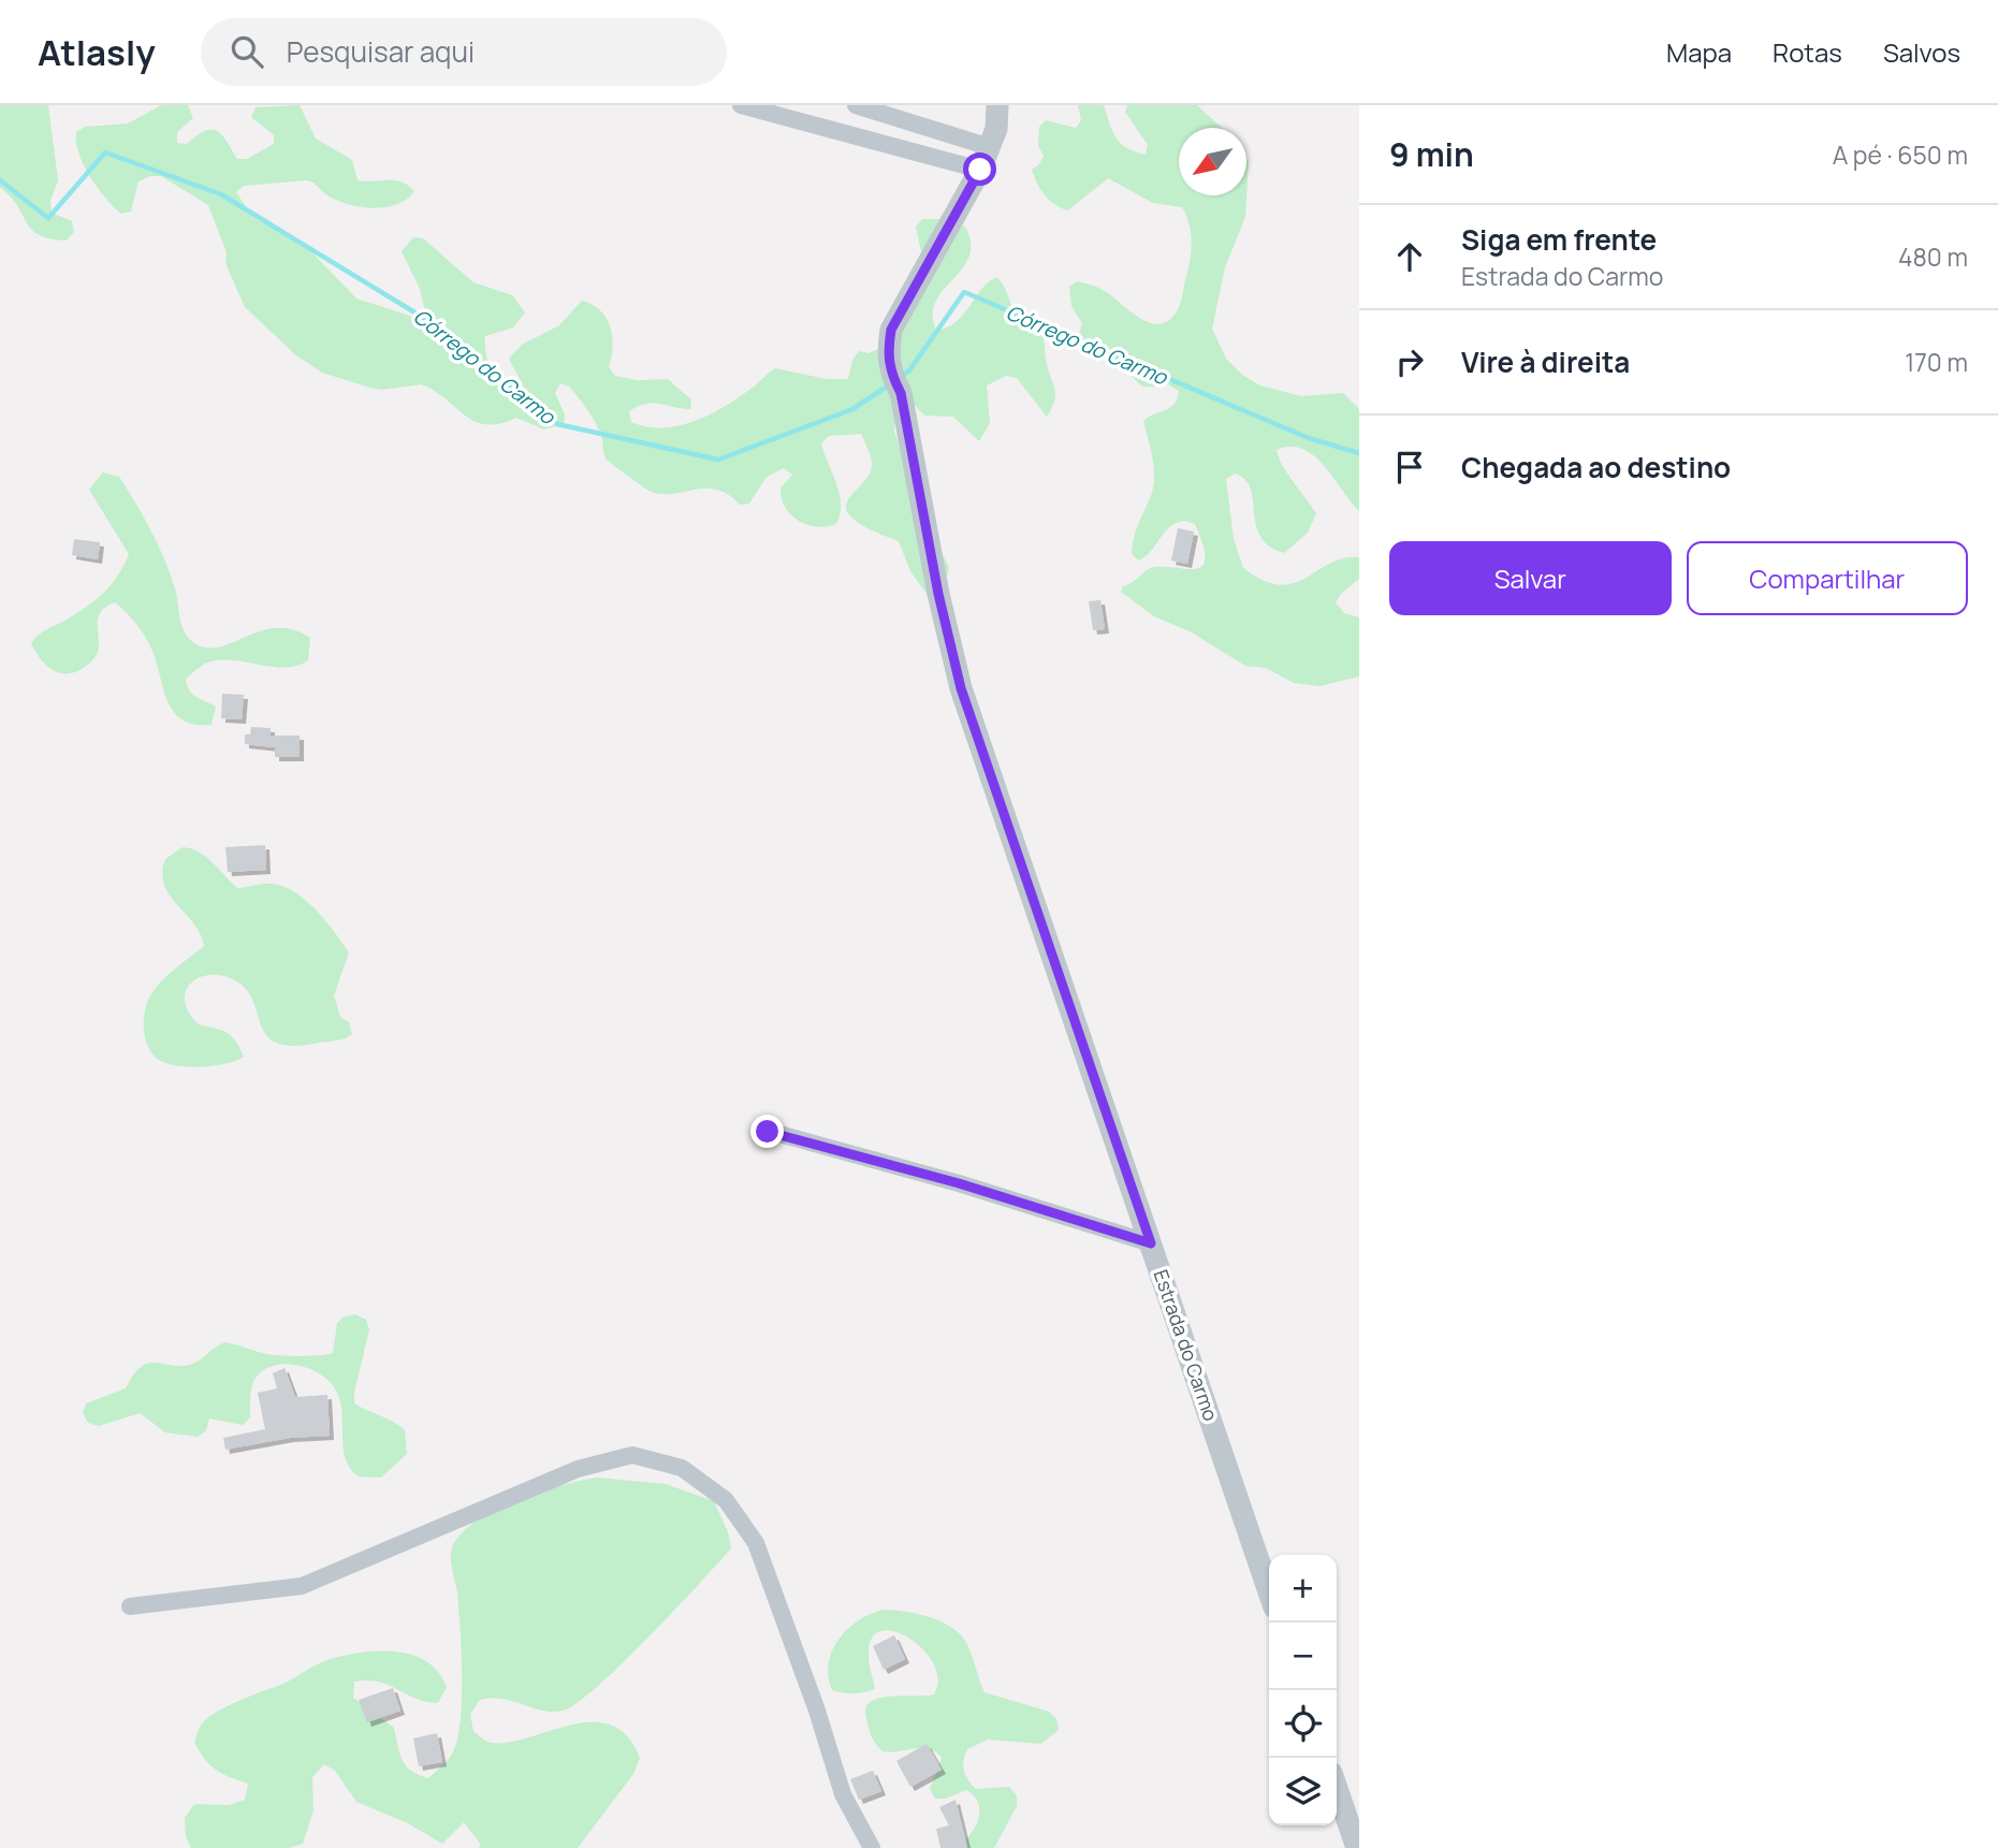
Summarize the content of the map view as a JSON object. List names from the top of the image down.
{
  "streets": {
    "street": ["Estrada do Carmo"]
  },
  "water": ["Córrego do Carmo"],
  "north": "bottom left",
  "page": {
    "header": "Atlasly",
    "search": "Pesquisar aqui",
    "nav": ["Mapa", "Rotas", "Salvos"],
    "heading": ["9 min", "A pé · 650 m"],
    "list": [
      ["Siga em frente", "Estrada do Carmo", "480 m"],
      ["Vire à direita", "170 m"],
      "Chegada ao destino"
    ],
    "buttons": ["Salvar", "Compartilhar"],
    "map_buttons": ["+", "−"]
  }
}
